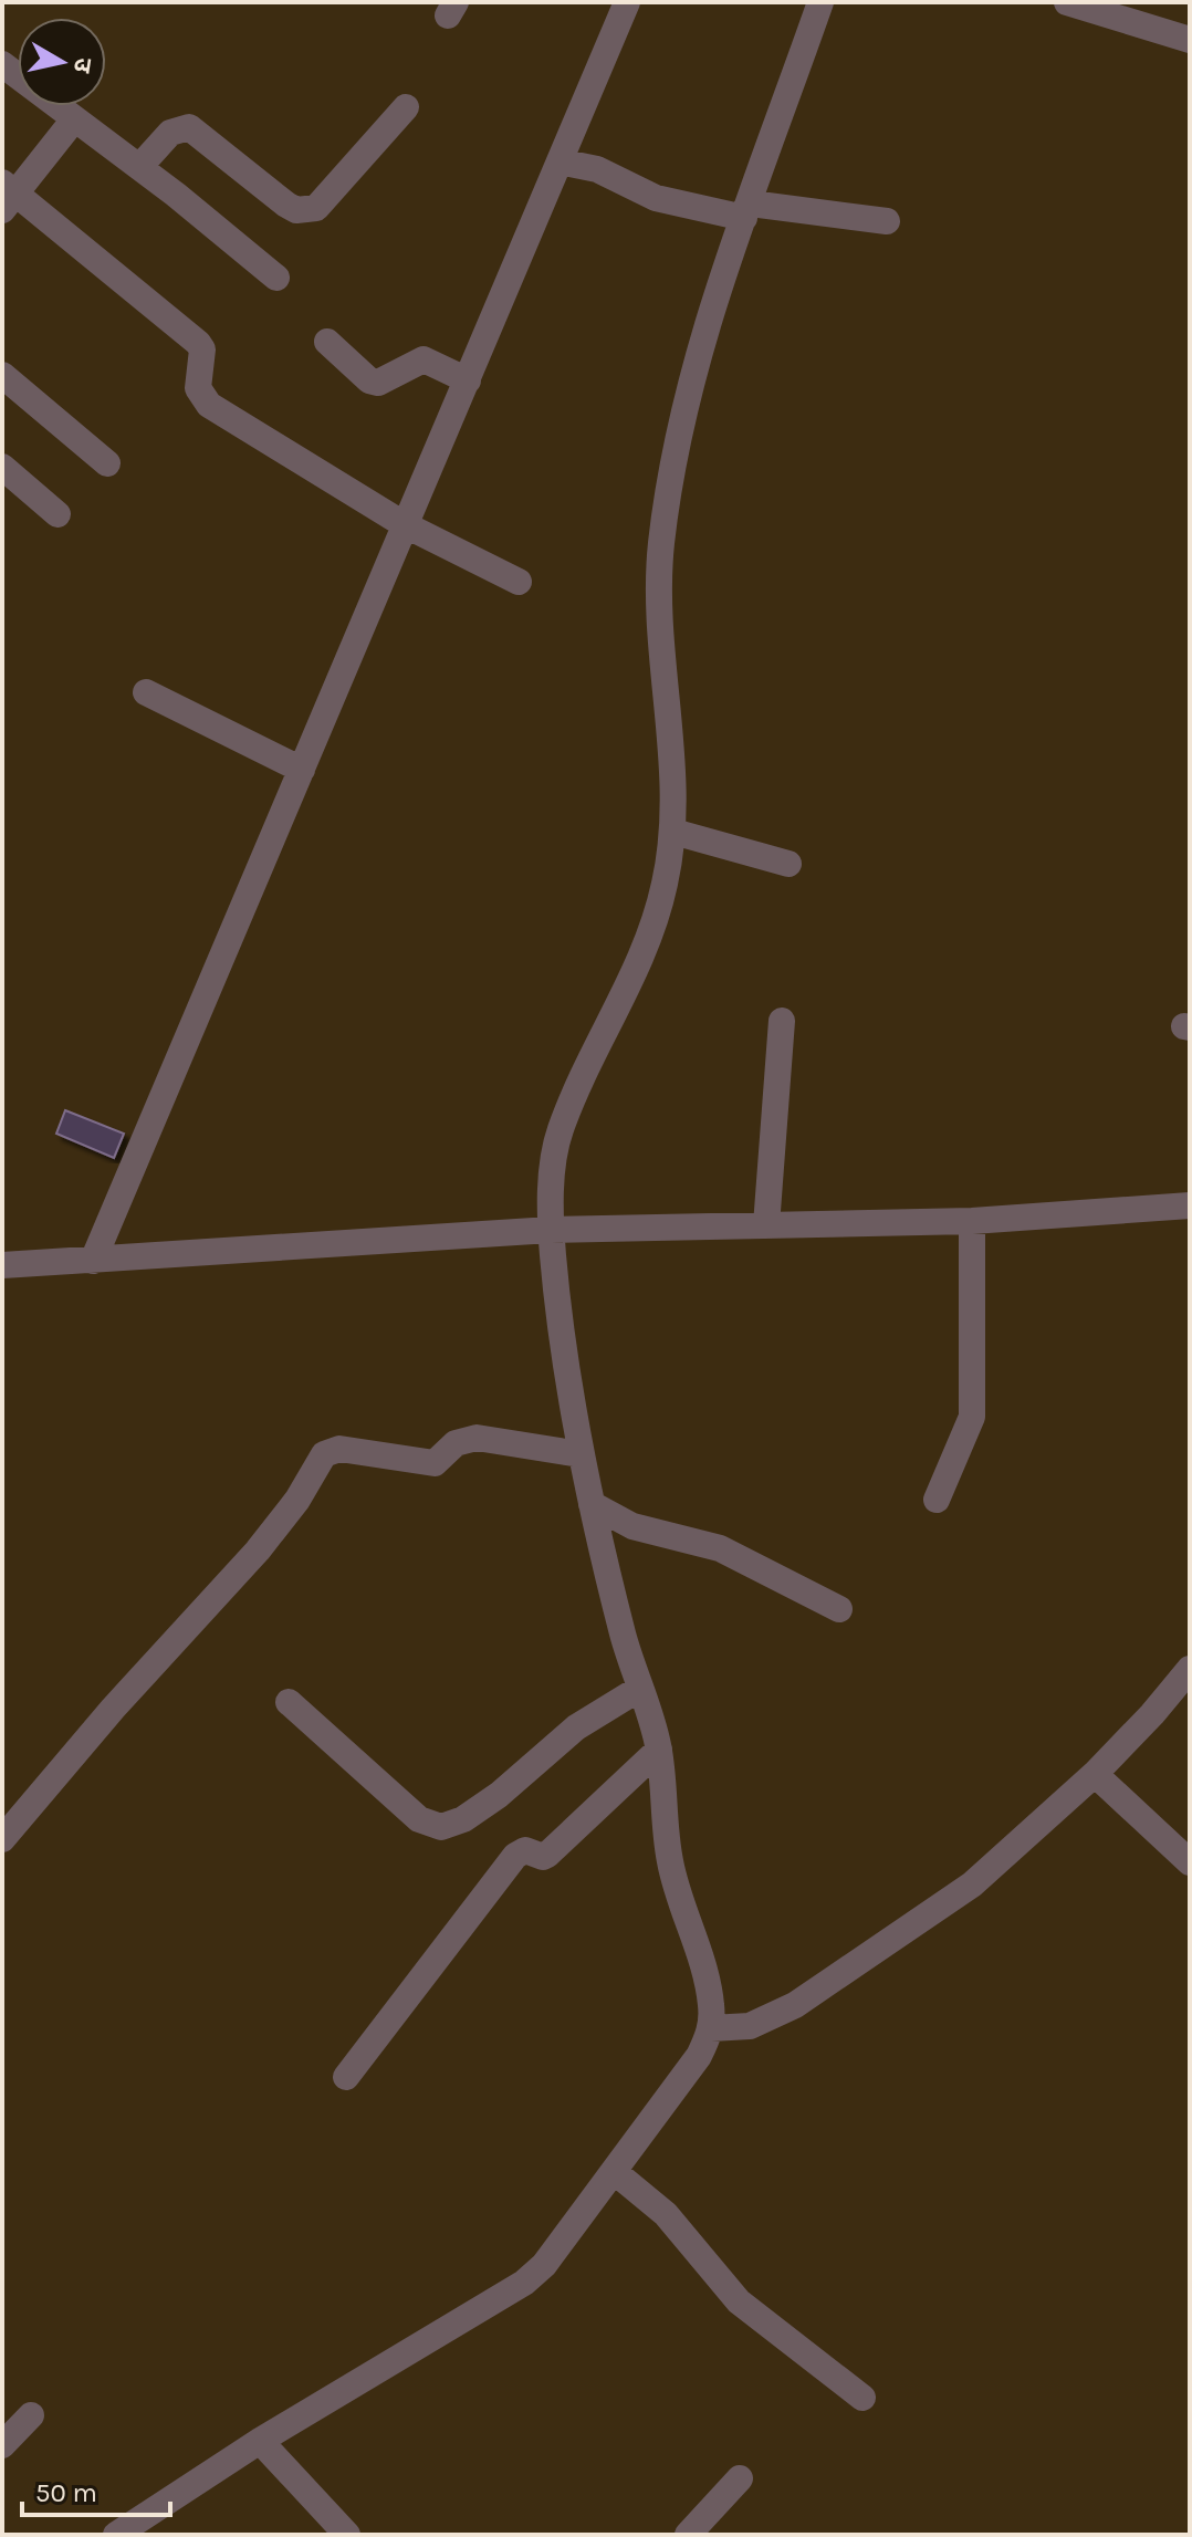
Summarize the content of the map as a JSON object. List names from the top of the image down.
{
  "scale_bar": "50 m",
  "north": "right"
}
